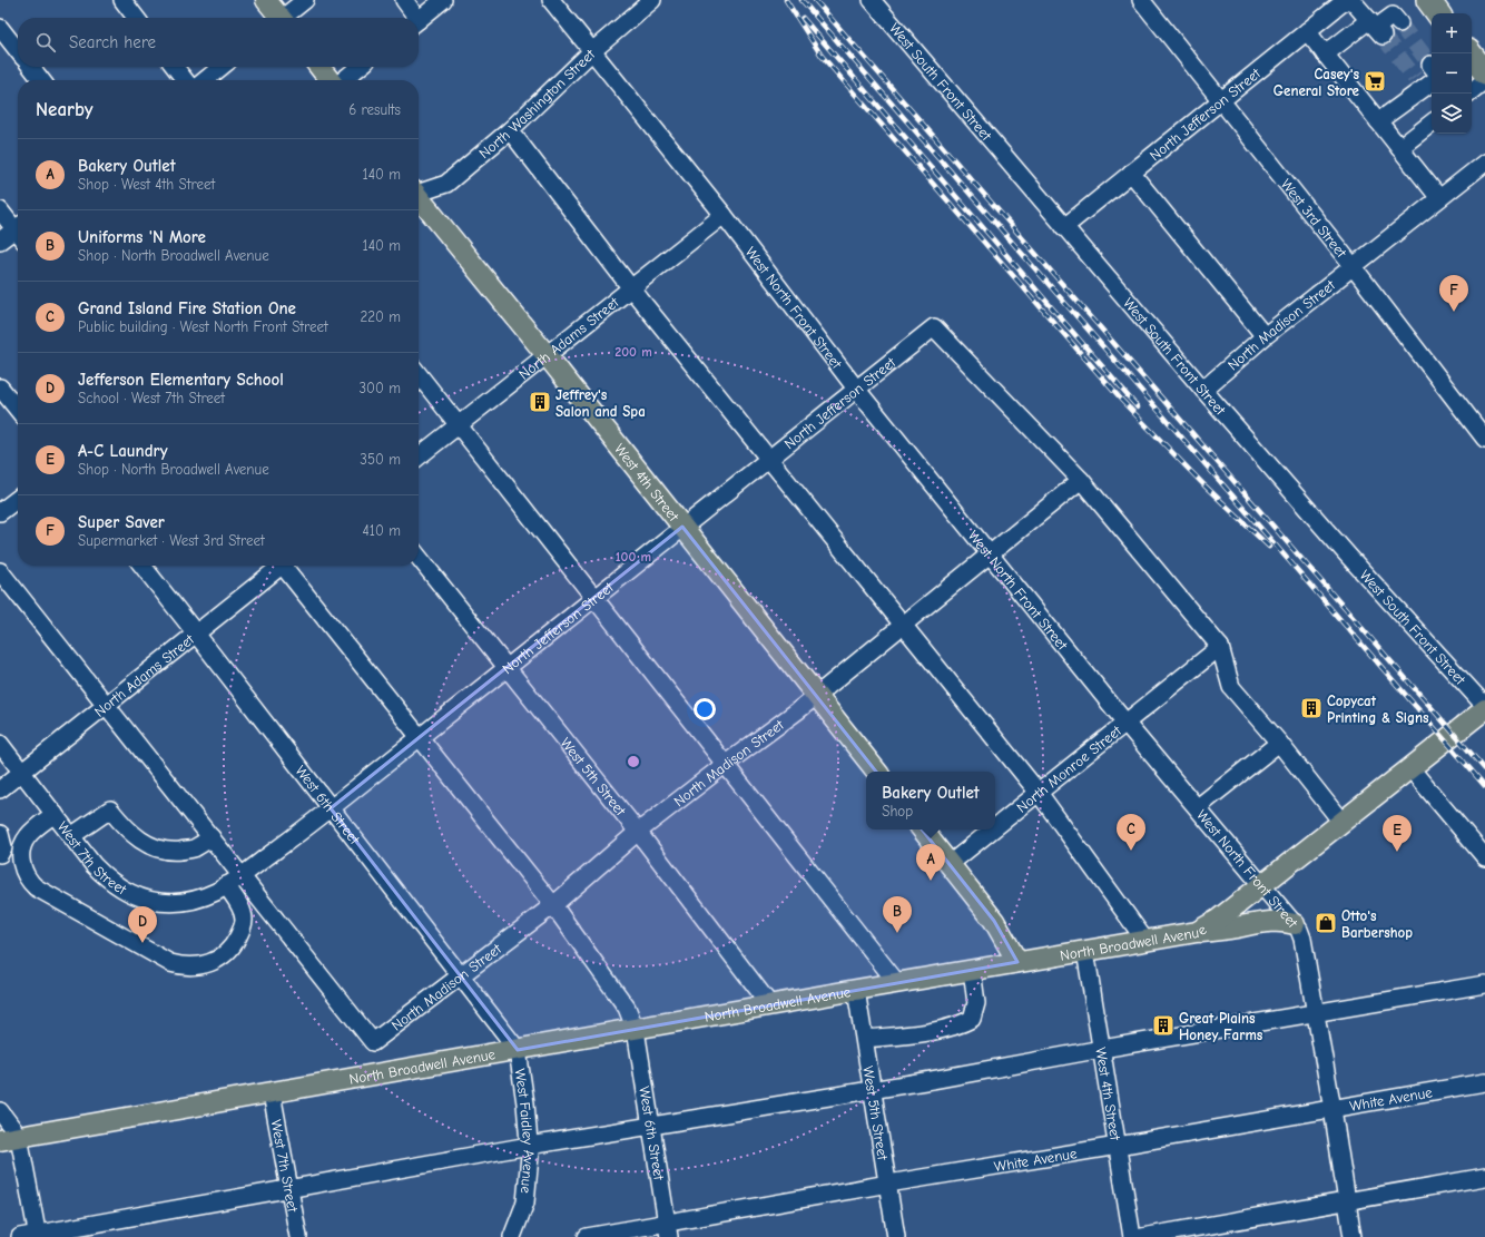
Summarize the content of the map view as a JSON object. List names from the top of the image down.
{
  "streets": {
    "main road": ["West 4th Street", "North Broadwell Avenue"],
    "street": [
      "West South Front Street",
      "North Washington Street",
      "North Jefferson Street",
      "West 3rd Street",
      "West North Front Street",
      "North Madison Street",
      "North Adams Street",
      "North Monroe Street",
      "West 5th Street",
      "West 6th Street",
      "West 7th Street",
      "White Avenue",
      "West Faidley Avenue"
    ]
  },
  "crossings": [
    ["West South Front Street", "North Jefferson Street"],
    ["West South Front Street", "North Madison Street"],
    ["West South Front Street", "North Broadwell Avenue"],
    ["North Washington Street", "West North Front Street"],
    ["North Jefferson Street", "West 3rd Street"],
    ["North Jefferson Street", "West North Front Street"],
    ["North Jefferson Street", "North Madison Street"],
    ["North Jefferson Street", "West 4th Street"],
    ["North Jefferson Street", "West 5th Street"],
    ["North Jefferson Street", "West 6th Street"],
    ["North Jefferson Street", "West 7th Street"],
    ["West 3rd Street", "North Madison Street"],
    ["West North Front Street", "North Madison Street"],
    ["West North Front Street", "North Adams Street"],
    ["West North Front Street", "North Monroe Street"],
    ["West North Front Street", "North Broadwell Avenue"],
    ["West North Front Street", "White Avenue"],
    ["North Madison Street", "West 4th Street"],
    ["North Madison Street", "West 5th Street"],
    ["North Madison Street", "West 6th Street"],
    ["North Madison Street", "West 7th Street"],
    ["North Adams Street", "West 4th Street"],
    ["North Adams Street", "West 6th Street"],
    ["North Adams Street", "West 7th Street"],
    ["West 4th Street", "North Broadwell Avenue"],
    ["West 4th Street", "White Avenue"],
    ["West 5th Street", "North Broadwell Avenue"],
    ["West 5th Street", "White Avenue"],
    ["West 6th Street", "North Broadwell Avenue"],
    ["West 6th Street", "White Avenue"],
    ["West 6th Street", "West Faidley Avenue"],
    ["West 7th Street", "North Broadwell Avenue"],
    ["North Broadwell Avenue", "West Faidley Avenue"]
  ],
  "places": {
    "supermarket": ["Casey's General Store"],
    "building": ["Jeffrey's Salon and Spa", "Copycat Printing & Signs", "Great Plains Honey Farms"],
    "shop": ["Otto's Barbershop"]
  },
  "page": {
    "map_buttons": ["+", "−"],
    "search": "Search here",
    "heading": ["Nearby", "6 results"],
    "list": [
      {
        "mark": "A",
        "name": "Bakery Outlet",
        "note": "Shop · West 4th Street",
        "value": "140 m"
      },
      {
        "mark": "B",
        "name": "Uniforms 'N More",
        "note": "Shop · North Broadwell Avenue",
        "value": "140 m"
      },
      {
        "mark": "C",
        "name": "Grand Island Fire Station One",
        "note": "Public building · West North Front Street",
        "value": "220 m"
      },
      {
        "mark": "D",
        "name": "Jefferson Elementary School",
        "note": "School · West 7th Street",
        "value": "300 m"
      },
      {
        "mark": "E",
        "name": "A-C Laundry",
        "note": "Shop · North Broadwell Avenue",
        "value": "350 m"
      },
      {
        "mark": "F",
        "name": "Super Saver",
        "note": "Supermarket · West 3rd Street",
        "value": "410 m"
      }
    ],
    "pins": [
      "F",
      "C",
      "E",
      "A",
      "B",
      "D"
    ],
    "popup": ["Bakery Outlet", "Shop"]
  },
  "rings": ["200 m", "100 m"]
}
